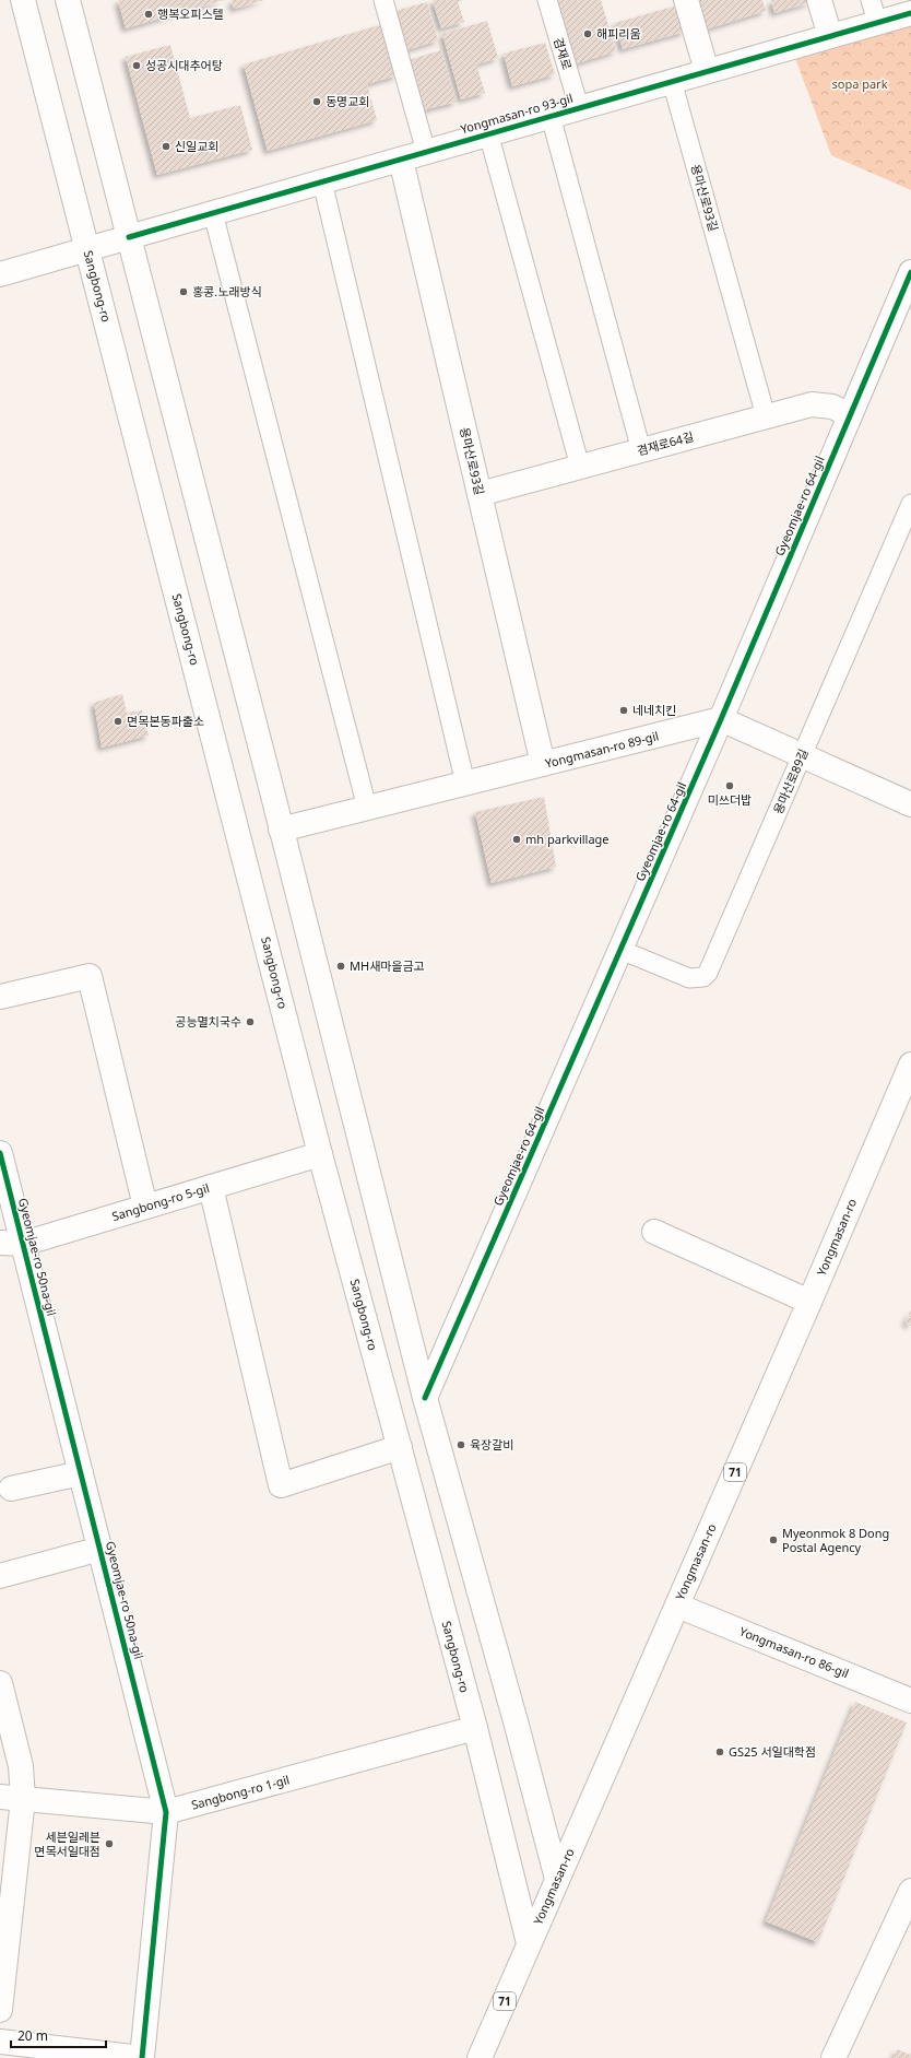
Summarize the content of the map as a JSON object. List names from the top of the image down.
{
  "streets": {
    "street": [
      "Yongmasan-ro 93-gil",
      "용마산로93길",
      "Sangbong-ro",
      "겸재로64길",
      "Gyeomjae-ro 64-gil",
      "Yongmasan-ro 89-gil",
      "Sangbong-ro 5-gil",
      "Yongmasan-ro",
      "Gyeomjae-ro 50na-gil",
      "71",
      "Yongmasan-ro 86-gil",
      "Sangbong-ro 1-gil"
    ],
    "lane": ["겸재로", "용마산로89길"]
  },
  "crossings": [
    ["겸재로", "Yongmasan-ro 93-gil"],
    ["Yongmasan-ro 93-gil", "용마산로93길"],
    ["Yongmasan-ro 93-gil", "Sangbong-ro"],
    ["용마산로93길", "겸재로64길"],
    ["용마산로93길", "Yongmasan-ro 89-gil"],
    ["Sangbong-ro", "Sangbong-ro 5-gil"],
    ["Sangbong-ro", "Yongmasan-ro"],
    ["Sangbong-ro", "Sangbong-ro 1-gil"],
    ["겸재로64길", "Gyeomjae-ro 64-gil"],
    ["Gyeomjae-ro 64-gil", "Yongmasan-ro 89-gil"],
    ["Gyeomjae-ro 64-gil", "용마산로89길"],
    ["Sangbong-ro 5-gil", "Gyeomjae-ro 50na-gil"],
    ["Yongmasan-ro", "Yongmasan-ro 86-gil"],
    ["Gyeomjae-ro 50na-gil", "Sangbong-ro 1-gil"]
  ],
  "parks": ["sopa park"],
  "places": [
    "행복오피스텔",
    "해피리움",
    "성공시대추어탕",
    "동명교회",
    "신일교회",
    "홍콩.노래방식",
    "네네치킨",
    "면목본동파출소",
    "미쓰더밥",
    "mh parkvillage",
    "MH새마을금고",
    "공능멸치국수",
    "육장갈비",
    "Myeonmok 8 Dong Postal Agency",
    "GS25 서일대학점",
    "세븐일레븐 면목서일대점"
  ],
  "scale_bar": "20 m"
}
